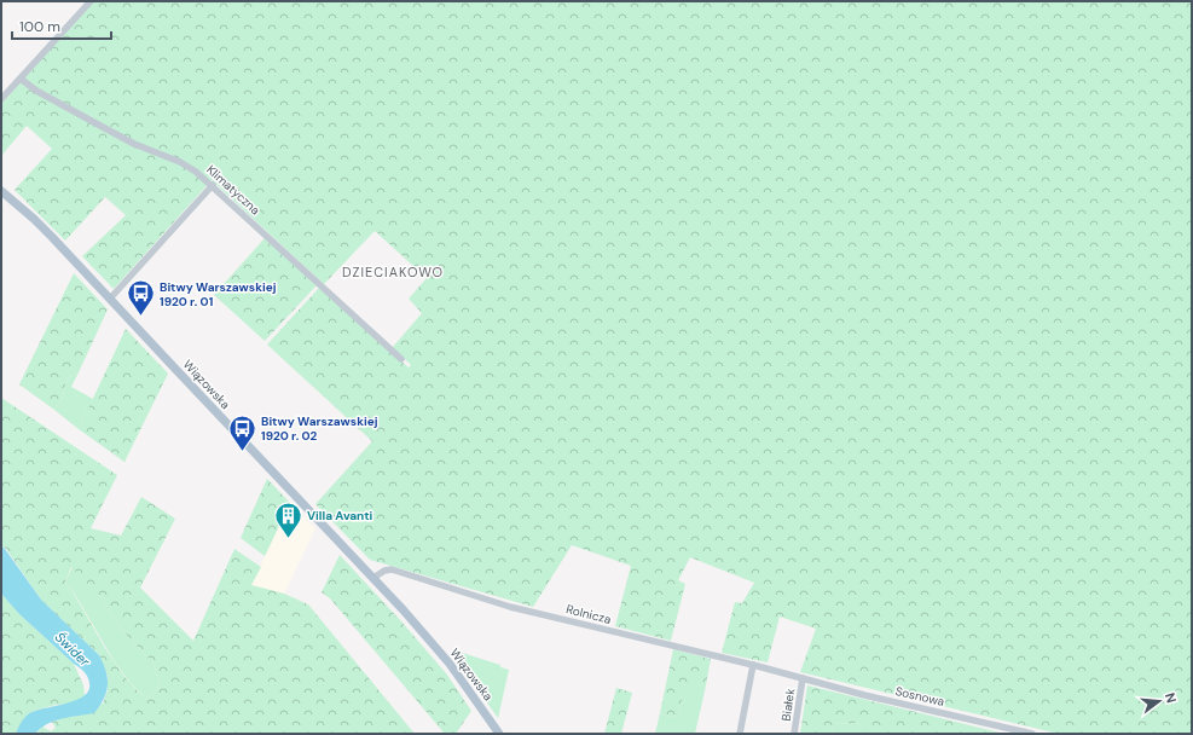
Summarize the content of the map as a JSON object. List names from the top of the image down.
{
  "streets": {
    "main road": ["Wiązowska"],
    "street": [
      "Klimatyczna",
      "Rolnicza",
      "Sosnowa",
      "Białek"
    ]
  },
  "crossings": [
    ["Wiązowska", "Rolnicza"],
    ["Rolnicza", "Sosnowa"],
    ["Rolnicza", "Białek"],
    ["Sosnowa", "Białek"]
  ],
  "districts": ["DZIECIAKOWO"],
  "water": ["Świder"],
  "places": {
    "bus stop": ["Bitwy Warszawskiej 1920 r. 01", "Bitwy Warszawskiej 1920 r. 02"],
    "building": ["Villa Avanti"]
  },
  "scale_bar": "100 m",
  "north": "right"
}
